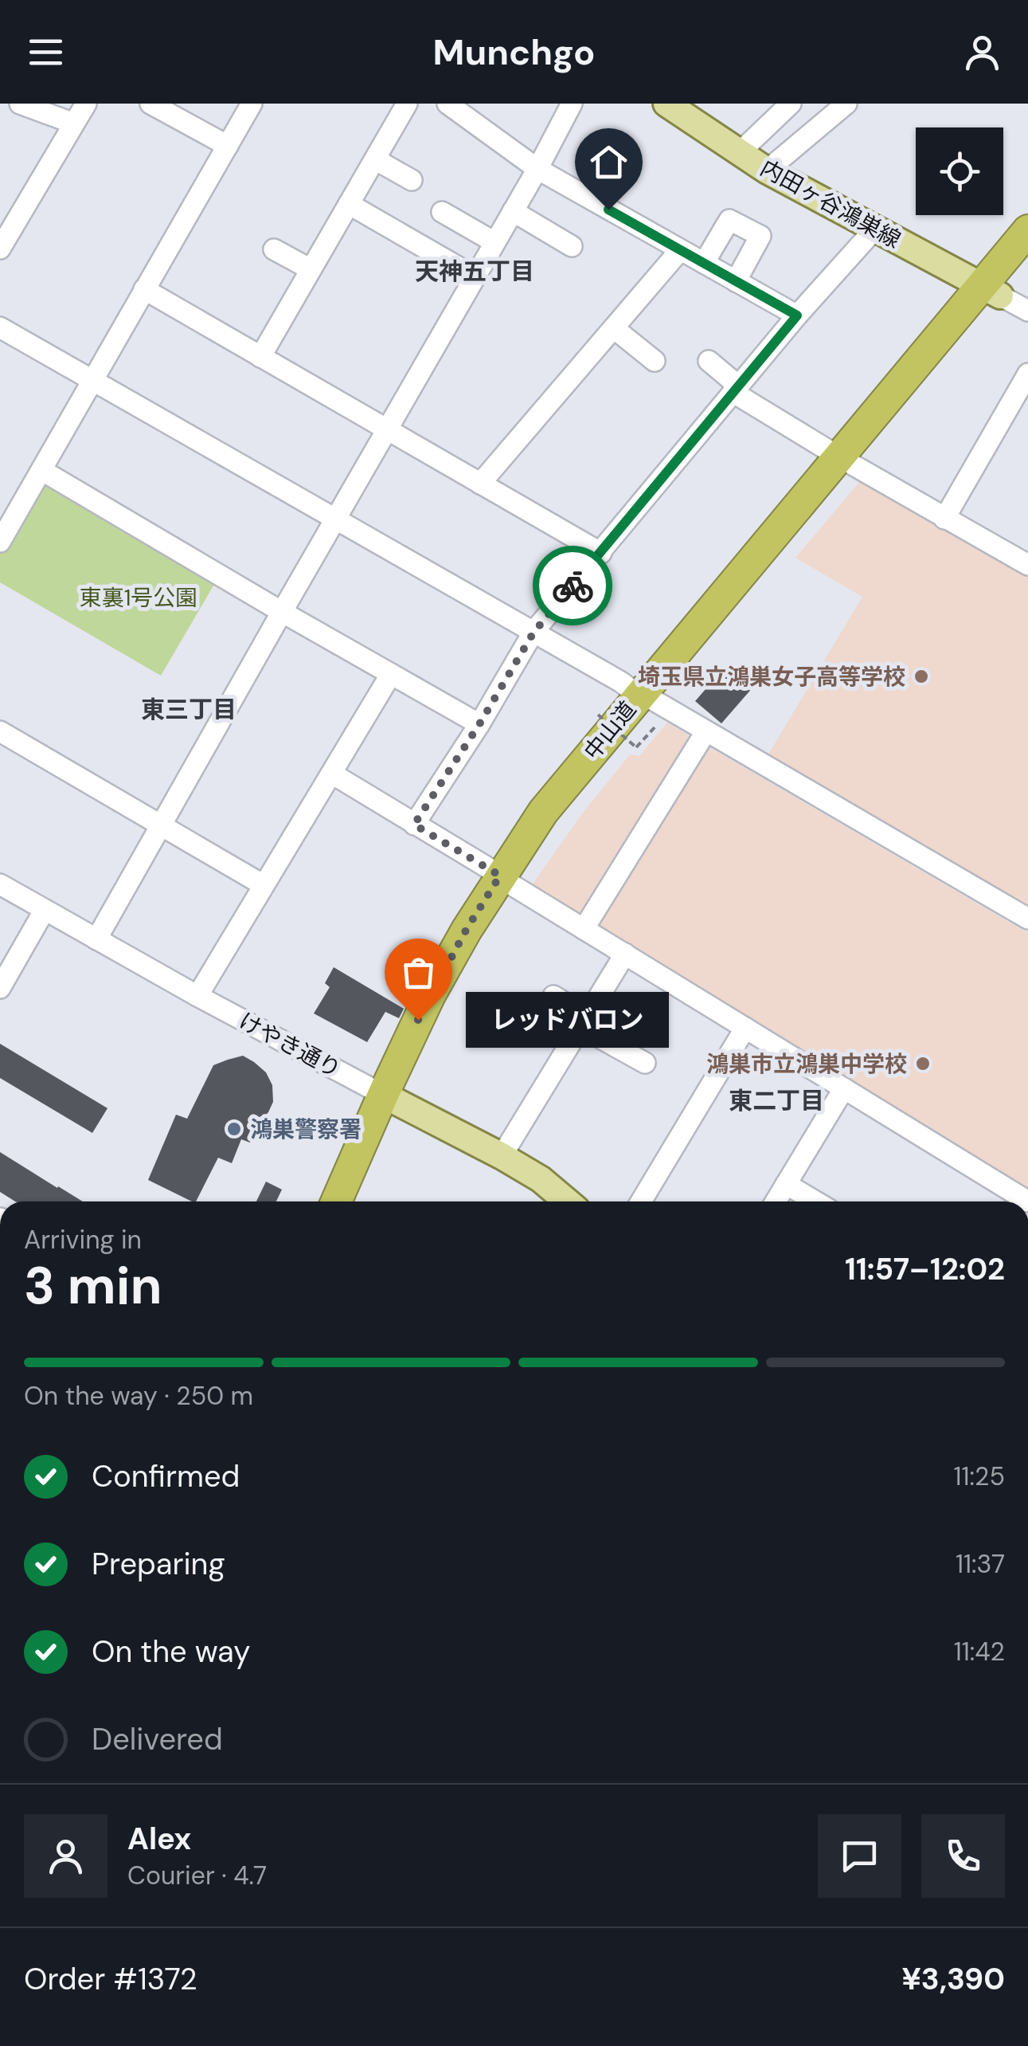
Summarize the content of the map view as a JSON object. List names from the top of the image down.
{
  "streets": {
    "highway": ["中山道"],
    "main road": ["内田ヶ谷鴻巣線", "けやき通り"]
  },
  "crossings": [
    ["内田ヶ谷鴻巣線", "中山道"],
    ["中山道", "けやき通り"]
  ],
  "districts": ["天神五丁目", "東三丁目", "東二丁目"],
  "parks": ["東裏1号公園"],
  "places": [
    "埼玉県立鴻巣女子高等学校",
    "レッドバロン",
    "鴻巣市立鴻巣中学校",
    "鴻巣警察署"
  ],
  "page": {
    "header": "Munchgo",
    "bubble": "レッドバロン",
    "heading": ["3 min", "Arriving in", "11:57–12:02"],
    "panel": [
      "Alex",
      "Courier · 4.7",
      "Order #1372",
      "¥3,390"
    ],
    "bar": "On the way · 250 m",
    "list": [
      ["Confirmed", "11:25"],
      ["Preparing", "11:37"],
      ["On the way", "11:42"],
      "Delivered"
    ]
  }
}
